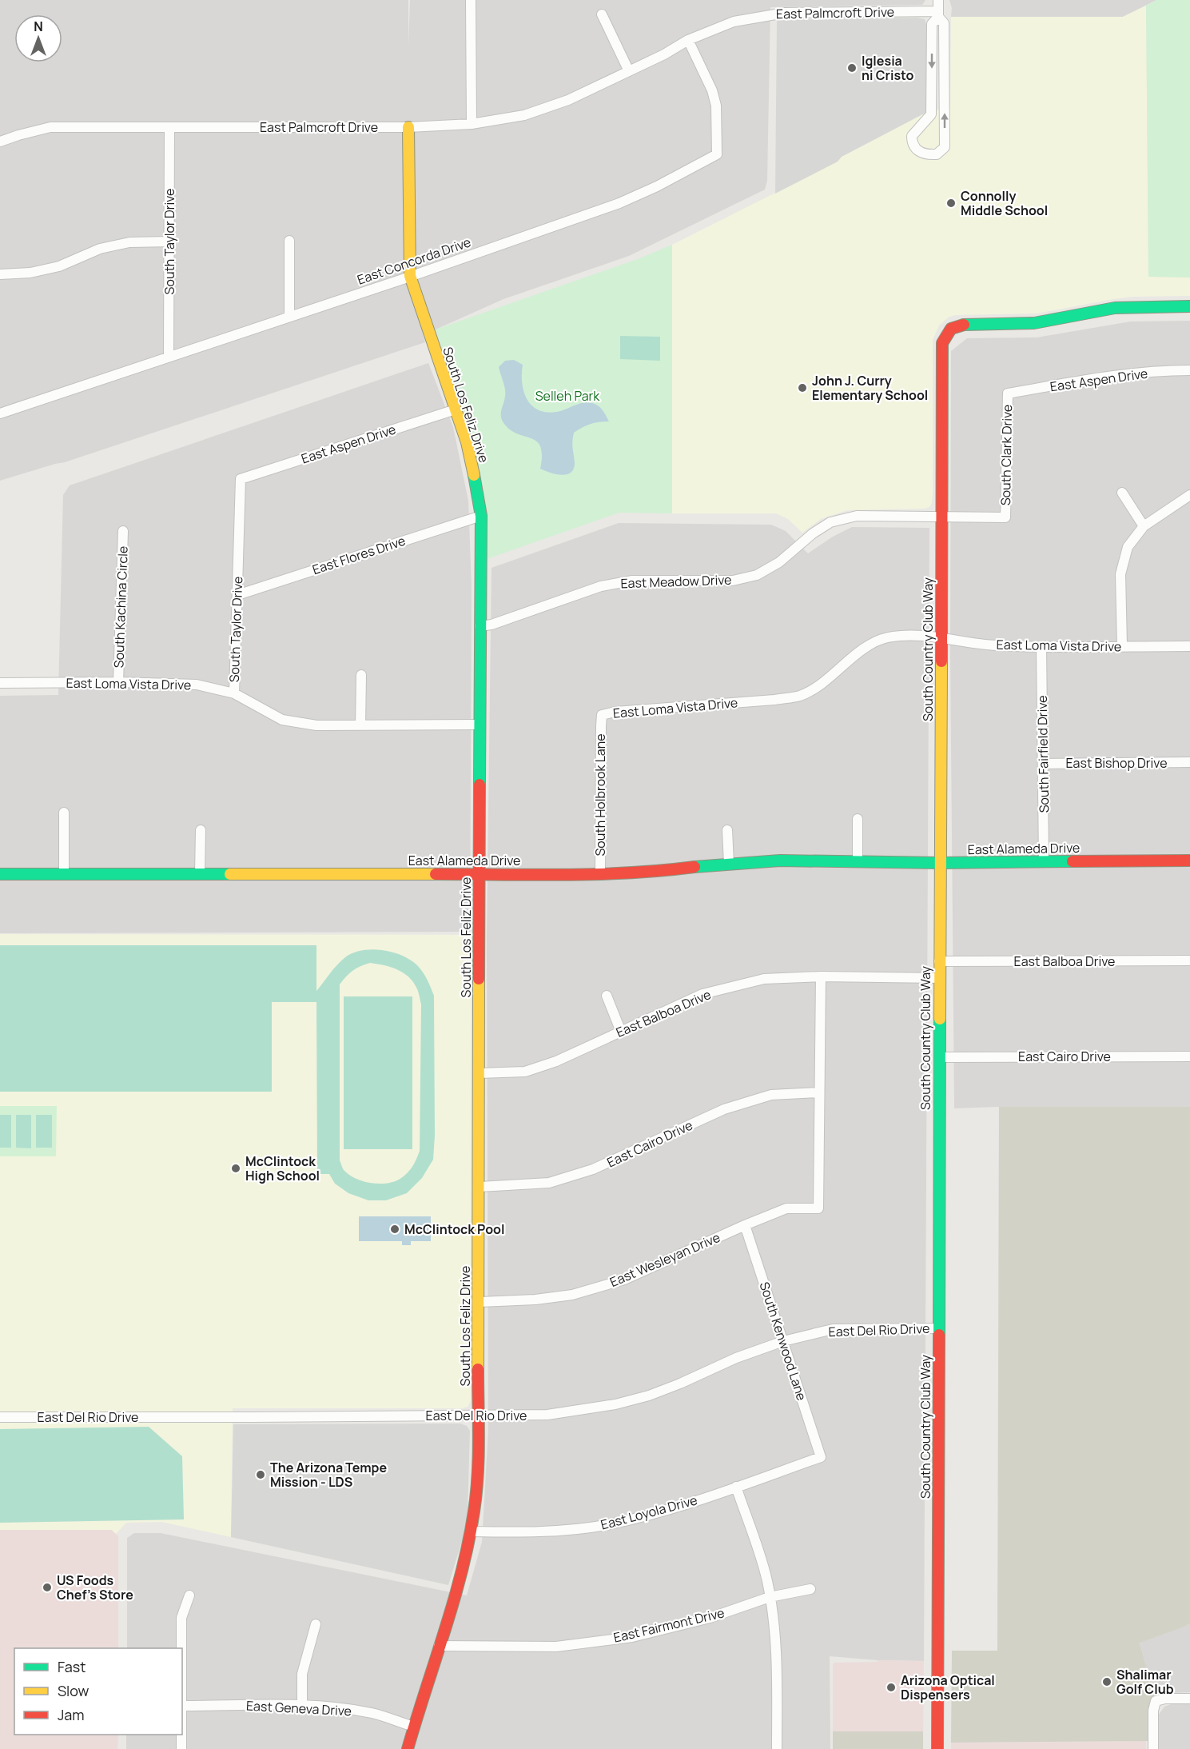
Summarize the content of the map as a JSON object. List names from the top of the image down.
{
  "streets": {
    "street": [
      "East Palmcroft Drive",
      "South Taylor Drive",
      "East Concorda Drive",
      "East Aspen Drive",
      "South Los Feliz Drive",
      "South Clark Drive",
      "East Flores Drive",
      "East Meadow Drive",
      "South Kachina Circle",
      "East Loma Vista Drive",
      "South Country Club Way",
      "South Fairfield Drive",
      "East Bishop Drive",
      "South Holbrook Lane",
      "East Alameda Drive",
      "East Balboa Drive",
      "East Cairo Drive",
      "East Wesleyan Drive",
      "East Del Rio Drive",
      "South Kenwood Lane",
      "East Loyola Drive",
      "East Fairmont Drive",
      "East Geneva Drive"
    ]
  },
  "crossings": [
    ["East Palmcroft Drive", "South Taylor Drive"],
    ["East Palmcroft Drive", "East Concorda Drive"],
    ["East Palmcroft Drive", "South Los Feliz Drive"],
    ["South Taylor Drive", "East Concorda Drive"],
    ["South Taylor Drive", "East Aspen Drive"],
    ["South Taylor Drive", "East Flores Drive"],
    ["South Taylor Drive", "East Loma Vista Drive"],
    ["East Concorda Drive", "South Los Feliz Drive"],
    ["East Aspen Drive", "South Los Feliz Drive"],
    ["East Aspen Drive", "South Clark Drive"],
    ["South Los Feliz Drive", "East Flores Drive"],
    ["South Los Feliz Drive", "East Meadow Drive"],
    ["South Los Feliz Drive", "East Loma Vista Drive"],
    ["South Los Feliz Drive", "East Alameda Drive"],
    ["South Los Feliz Drive", "East Balboa Drive"],
    ["South Los Feliz Drive", "East Cairo Drive"],
    ["South Los Feliz Drive", "East Wesleyan Drive"],
    ["South Los Feliz Drive", "East Del Rio Drive"],
    ["South Los Feliz Drive", "East Loyola Drive"],
    ["South Los Feliz Drive", "East Fairmont Drive"],
    ["South Los Feliz Drive", "East Geneva Drive"],
    ["South Clark Drive", "East Meadow Drive"],
    ["East Meadow Drive", "South Country Club Way"],
    ["South Kachina Circle", "East Loma Vista Drive"],
    ["East Loma Vista Drive", "South Country Club Way"],
    ["East Loma Vista Drive", "South Fairfield Drive"],
    ["East Loma Vista Drive", "South Holbrook Lane"],
    ["South Country Club Way", "East Alameda Drive"],
    ["South Country Club Way", "East Balboa Drive"],
    ["South Country Club Way", "East Cairo Drive"],
    ["South Country Club Way", "East Del Rio Drive"],
    ["South Fairfield Drive", "East Bishop Drive"],
    ["South Fairfield Drive", "East Alameda Drive"],
    ["South Holbrook Lane", "East Alameda Drive"],
    ["East Cairo Drive", "East Wesleyan Drive"],
    ["East Wesleyan Drive", "South Kenwood Lane"],
    ["East Del Rio Drive", "South Kenwood Lane"],
    ["South Kenwood Lane", "East Loyola Drive"]
  ],
  "parks": ["Selleh Park"],
  "places": [
    "Iglesia ni Cristo",
    "Connolly Middle School",
    "John J. Curry Elementary School",
    "McClintock High School",
    "McClintock Pool",
    "The Arizona Tempe Mission - LDS",
    "US Foods Chef's Store",
    "Shalimar Golf Club",
    "Arizona Optical Dispensers"
  ],
  "legend": ["Fast", "Slow", "Jam"],
  "north": "top"
}
